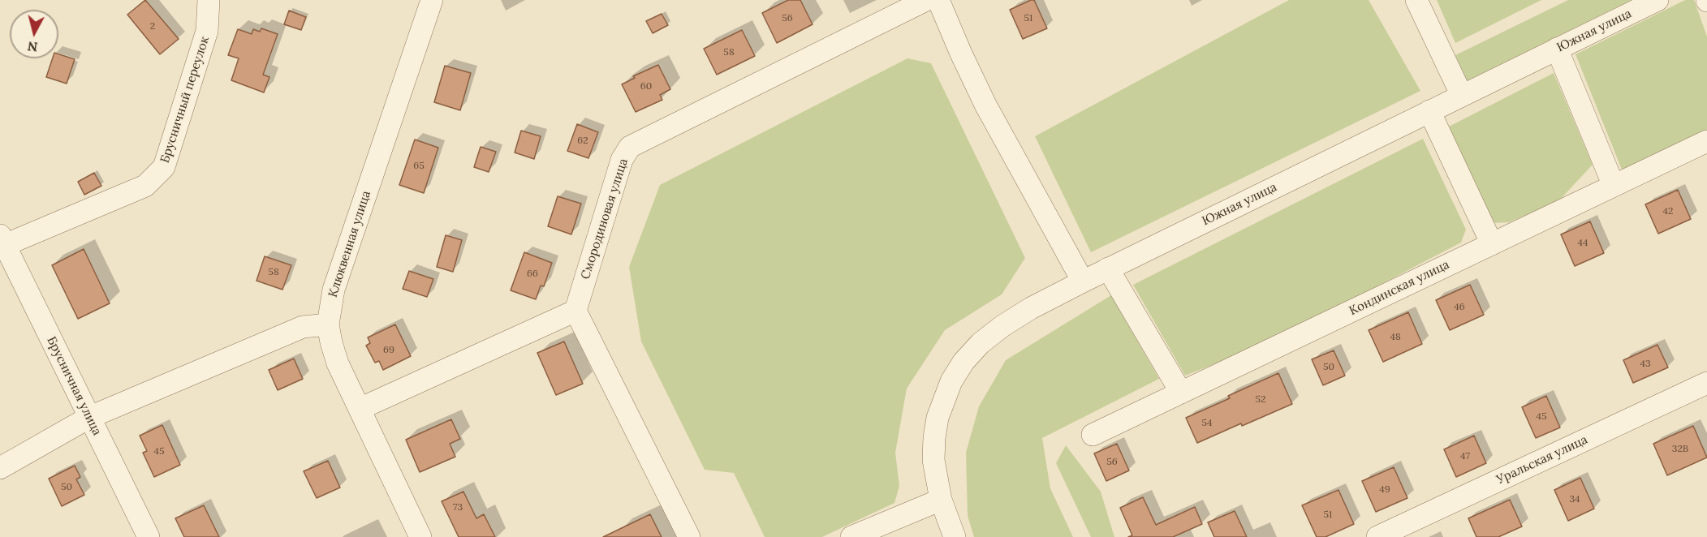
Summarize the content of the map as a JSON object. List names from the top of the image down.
{
  "streets": {
    "street": [
      "Южная улица",
      "Брусничный переулок",
      "Смородиновая улица",
      "Клюквенная улица",
      "Кондинская улица",
      "Брусничная улица",
      "Уральская улица"
    ]
  },
  "crossings": [
    ["Брусничный переулок", "Брусничная улица"]
  ],
  "house_numbers": [
    "56",
    "51",
    "2",
    "58",
    "60",
    "62",
    "65",
    "42",
    "44",
    "58",
    "66",
    "46",
    "48",
    "69",
    "43",
    "50",
    "52",
    "45",
    "54",
    "32В",
    "45",
    "47",
    "56",
    "50",
    "49",
    "34",
    "73",
    "51"
  ],
  "north": "bottom"
}
